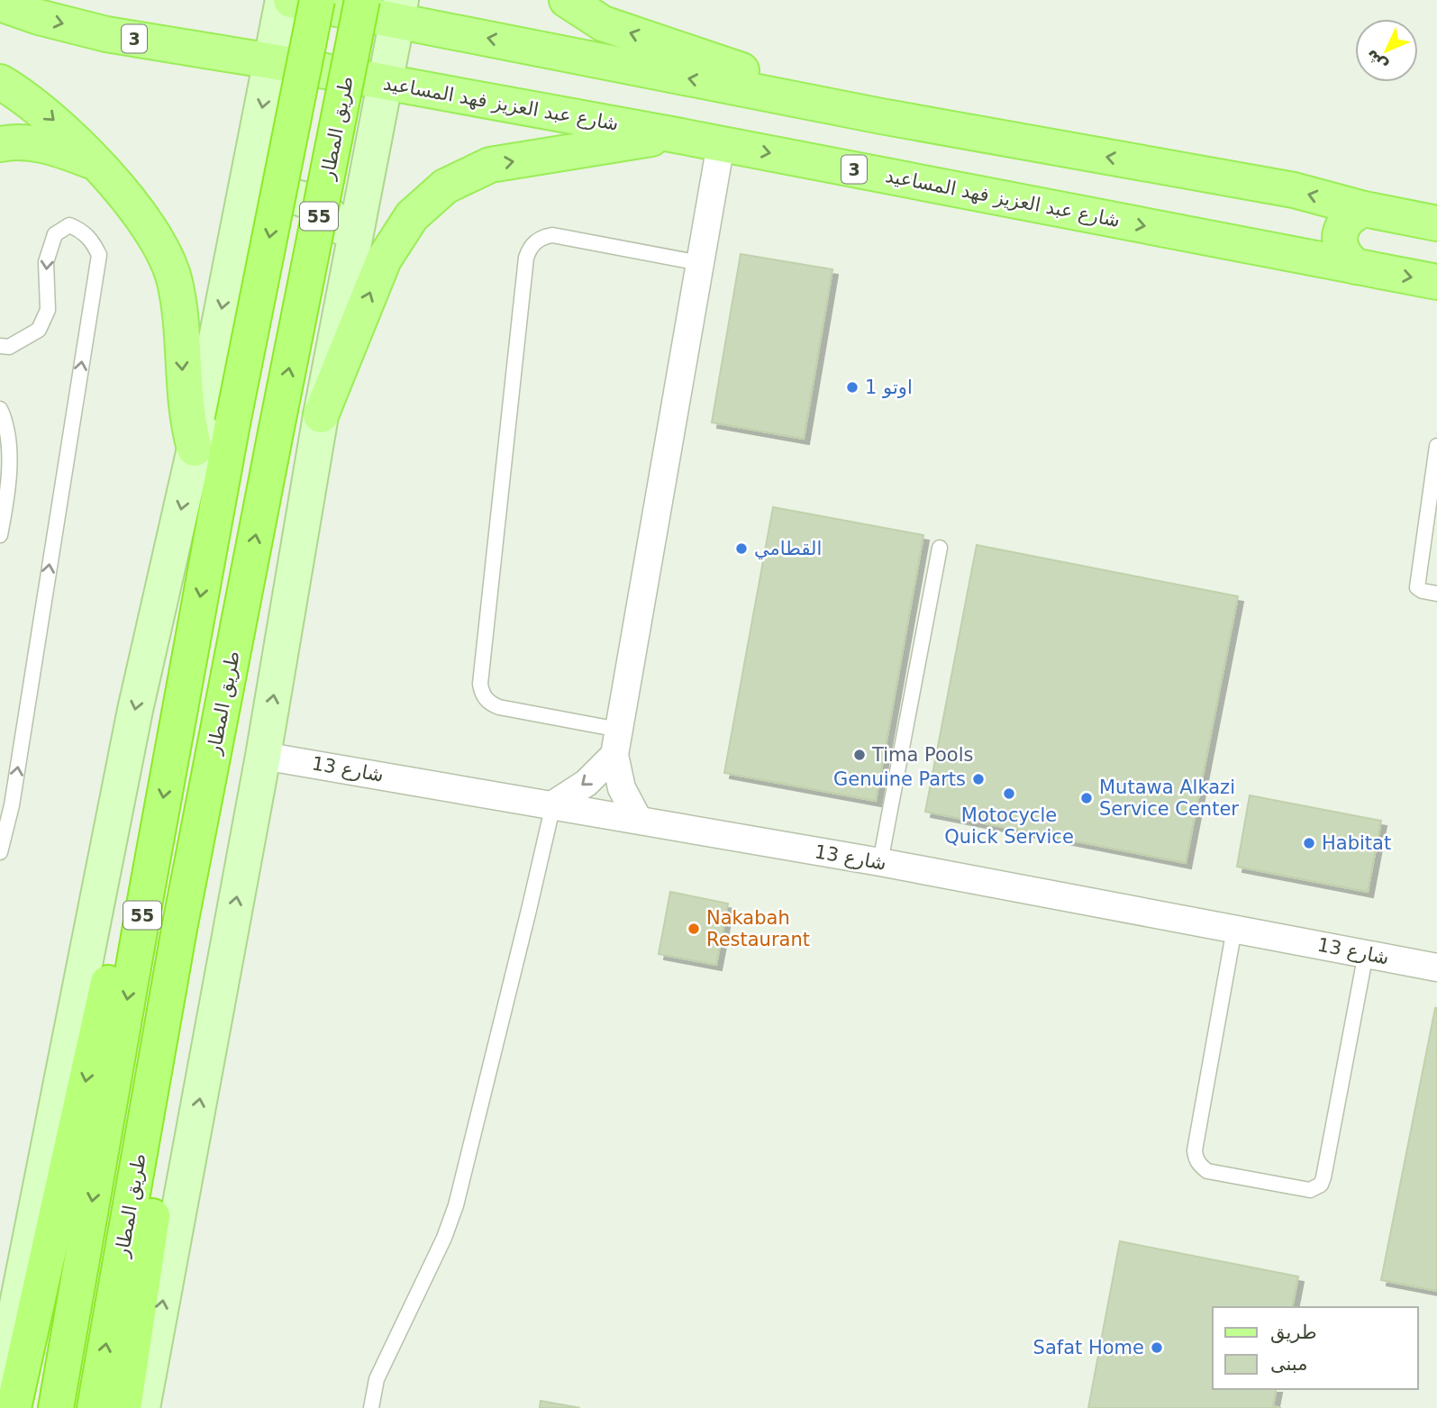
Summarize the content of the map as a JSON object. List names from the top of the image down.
{
  "streets": {
    "highway": ["طريق المطار", "55"],
    "main road": ["3", "شارع عبد العزيز فهد المساعيد"],
    "street": ["شارع 13"]
  },
  "crossings": [
    ["3", "شارع عبد العزيز فهد المساعيد"],
    ["شارع عبد العزيز فهد المساعيد", "طريق المطار"],
    ["طريق المطار", "شارع 13"]
  ],
  "places": [
    "اوتو 1",
    "القطامي",
    "Tima Pools",
    "Genuine Parts",
    "Motocycle Quick Service",
    "Mutawa Alkazi Service Center",
    "Habitat",
    "Nakabah Restaurant",
    "Safat Home"
  ],
  "legend": ["طريق", "مبنى"],
  "north": "bottom left"
}
